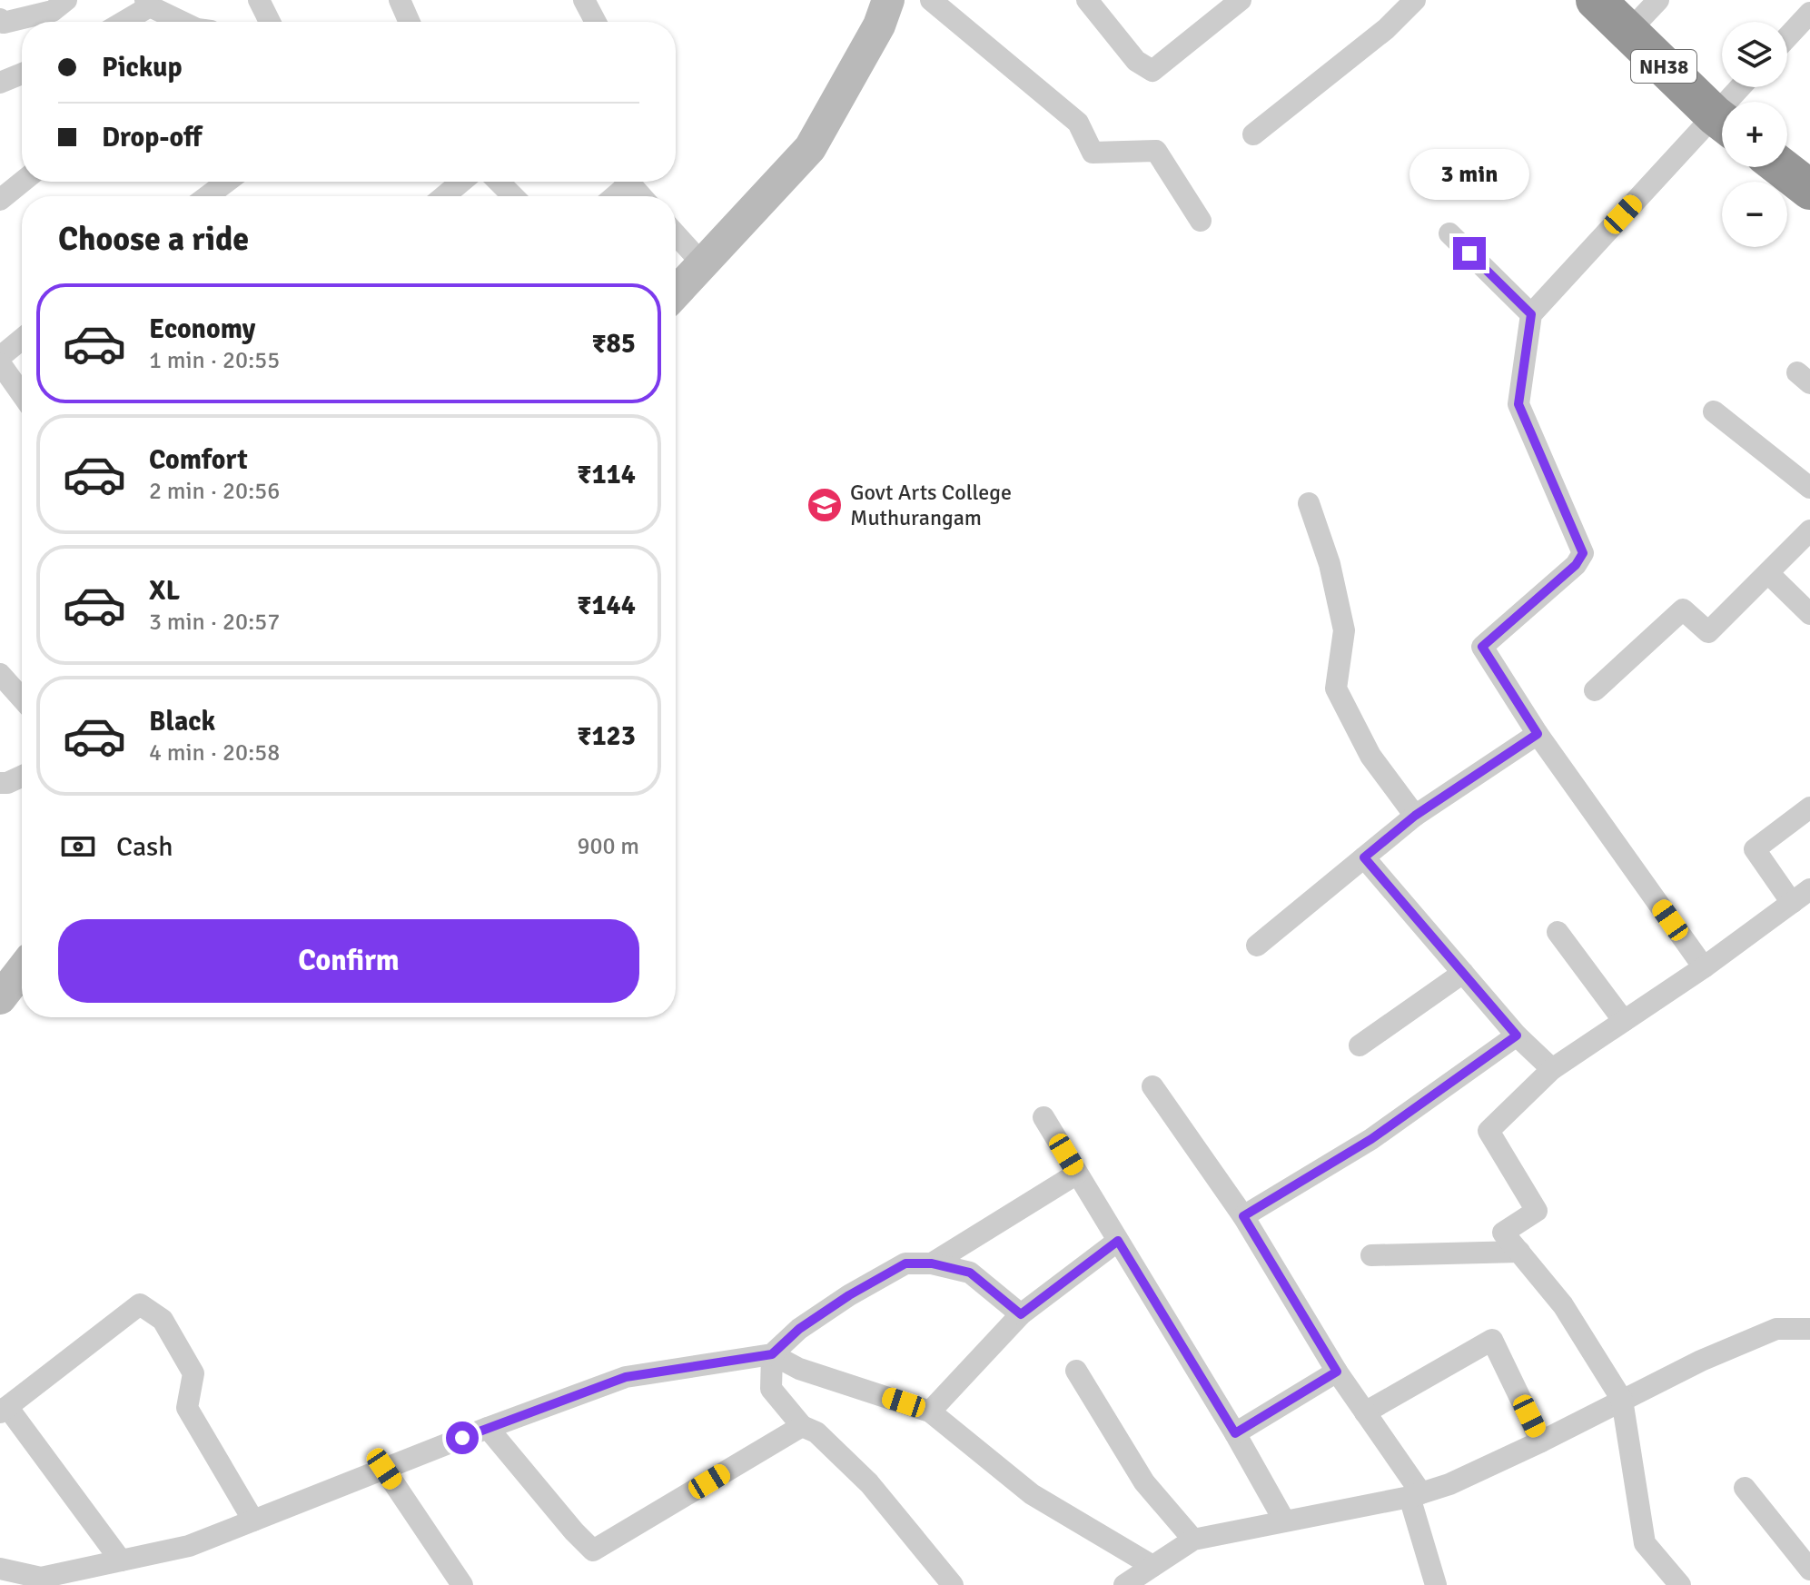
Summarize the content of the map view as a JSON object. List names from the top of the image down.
{
  "streets": {
    "highway": ["NH38"]
  },
  "places": {
    "school or university": ["Govt Arts College Muthurangam"]
  },
  "page": {
    "map_buttons": ["+", "−"],
    "banner": ["Pickup", "Drop-off"],
    "bubble": "3 min",
    "heading": "Choose a ride",
    "list": [
      {
        "name": "Economy",
        "note": "1 min · 20:55",
        "value": "₹85"
      },
      {
        "name": "Comfort",
        "note": "2 min · 20:56",
        "value": "₹114"
      },
      {
        "name": "XL",
        "note": "3 min · 20:57",
        "value": "₹144"
      },
      {
        "name": "Black",
        "note": "4 min · 20:58",
        "value": "₹123"
      }
    ],
    "pay": ["Cash", "900 m"],
    "buttons": "Confirm"
  }
}
